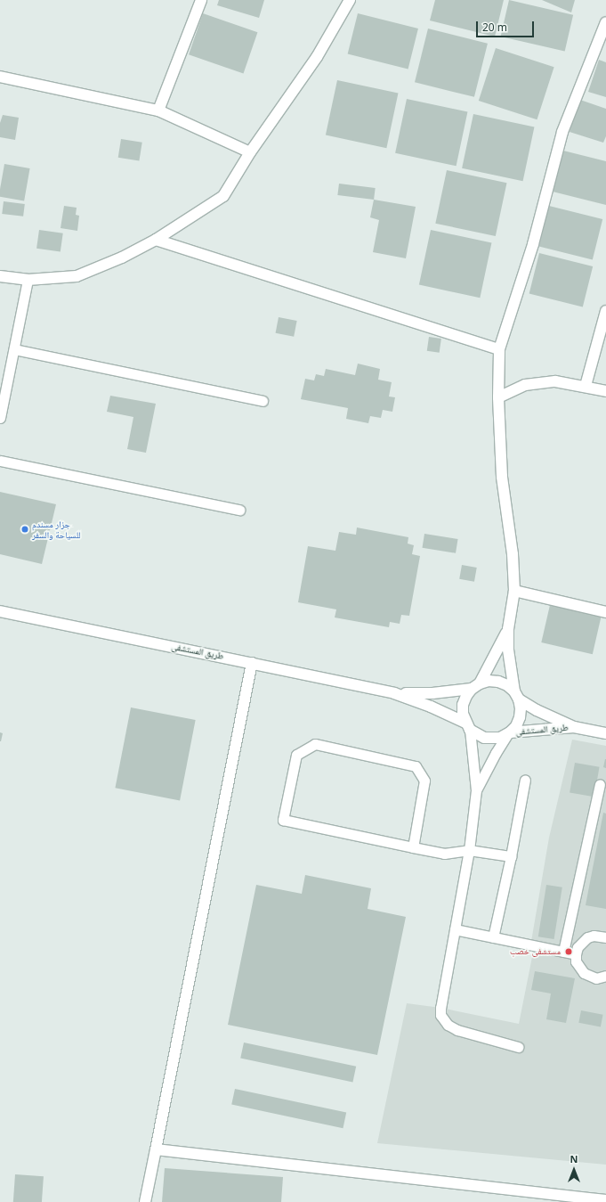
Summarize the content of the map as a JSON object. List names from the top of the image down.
{
  "streets": {
    "street": ["طريق المستشفى"]
  },
  "places": ["جزار مسندم للسياحة والسفر", "مستشفى خصب"],
  "scale_bar": "20 m",
  "north": "top"
}
